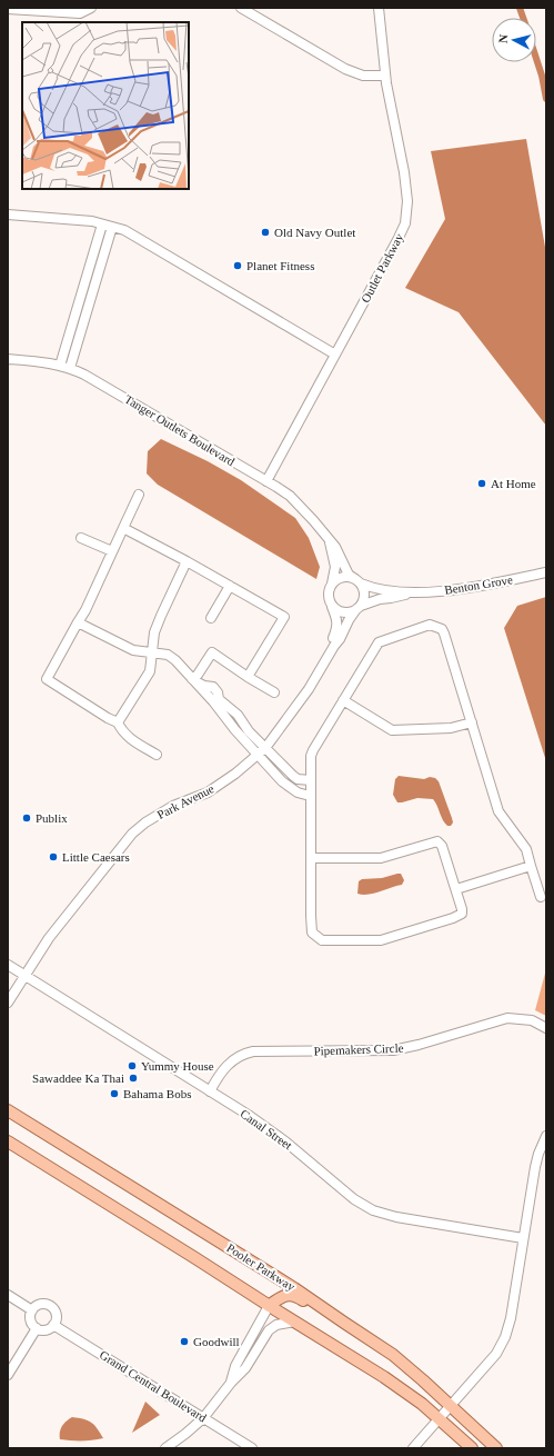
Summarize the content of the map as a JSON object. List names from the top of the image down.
{
  "streets": {
    "main road": ["Pooler Parkway"],
    "street": [
      "Outlet Parkway",
      "Tanger Outlets Boulevard",
      "Benton Grove",
      "Park Avenue",
      "Pipemakers Circle",
      "Canal Street",
      "Grand Central Boulevard"
    ]
  },
  "crossings": [
    ["Outlet Parkway", "Tanger Outlets Boulevard"],
    ["Tanger Outlets Boulevard", "Benton Grove"],
    ["Tanger Outlets Boulevard", "Park Avenue"],
    ["Benton Grove", "Park Avenue"],
    ["Park Avenue", "Canal Street"],
    ["Pipemakers Circle", "Canal Street"]
  ],
  "places": [
    "Old Navy Outlet",
    "Planet Fitness",
    "At Home",
    "Publix",
    "Little Caesars",
    "Yummy House",
    "Sawaddee Ka Thai",
    "Bahama Bobs",
    "Goodwill"
  ],
  "north": "left"
}
